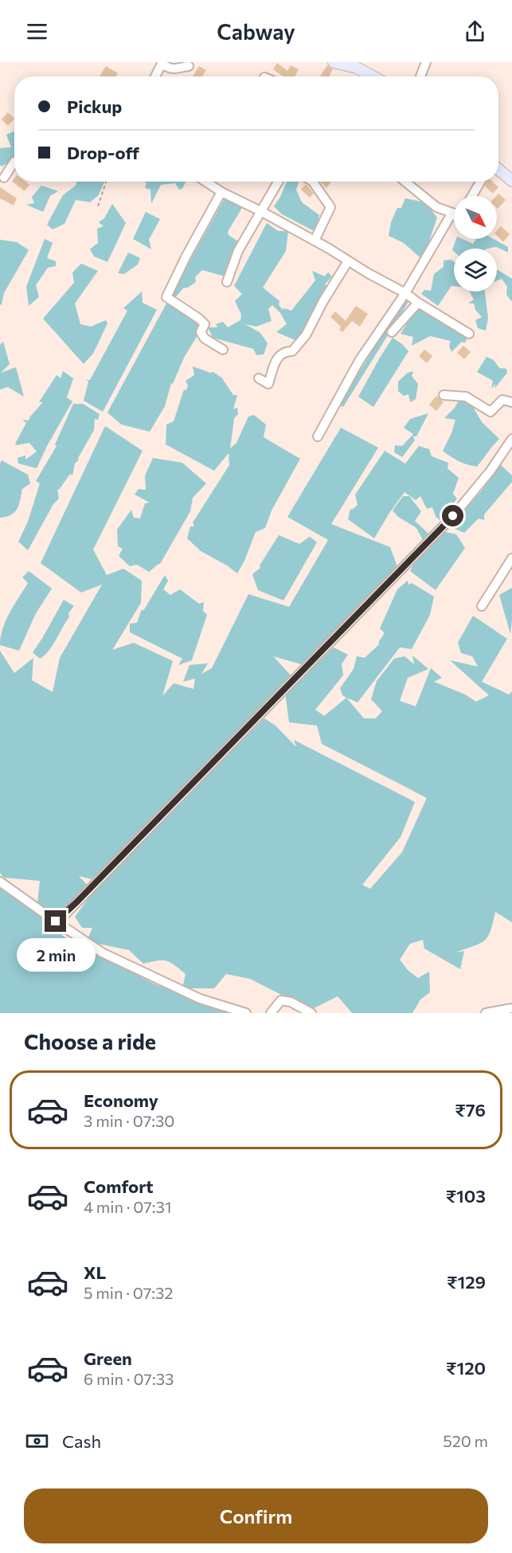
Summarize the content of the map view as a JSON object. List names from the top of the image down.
{
  "north": "bottom right",
  "page": {
    "header": "Cabway",
    "banner": ["Pickup", "Drop-off"],
    "bubble": "2 min",
    "heading": "Choose a ride",
    "list": [
      {
        "name": "Economy",
        "note": "3 min · 07:30",
        "value": "₹76"
      },
      {
        "name": "Comfort",
        "note": "4 min · 07:31",
        "value": "₹103"
      },
      {
        "name": "XL",
        "note": "5 min · 07:32",
        "value": "₹129"
      },
      {
        "name": "Green",
        "note": "6 min · 07:33",
        "value": "₹120"
      }
    ],
    "pay": ["Cash", "520 m"],
    "buttons": "Confirm"
  }
}
